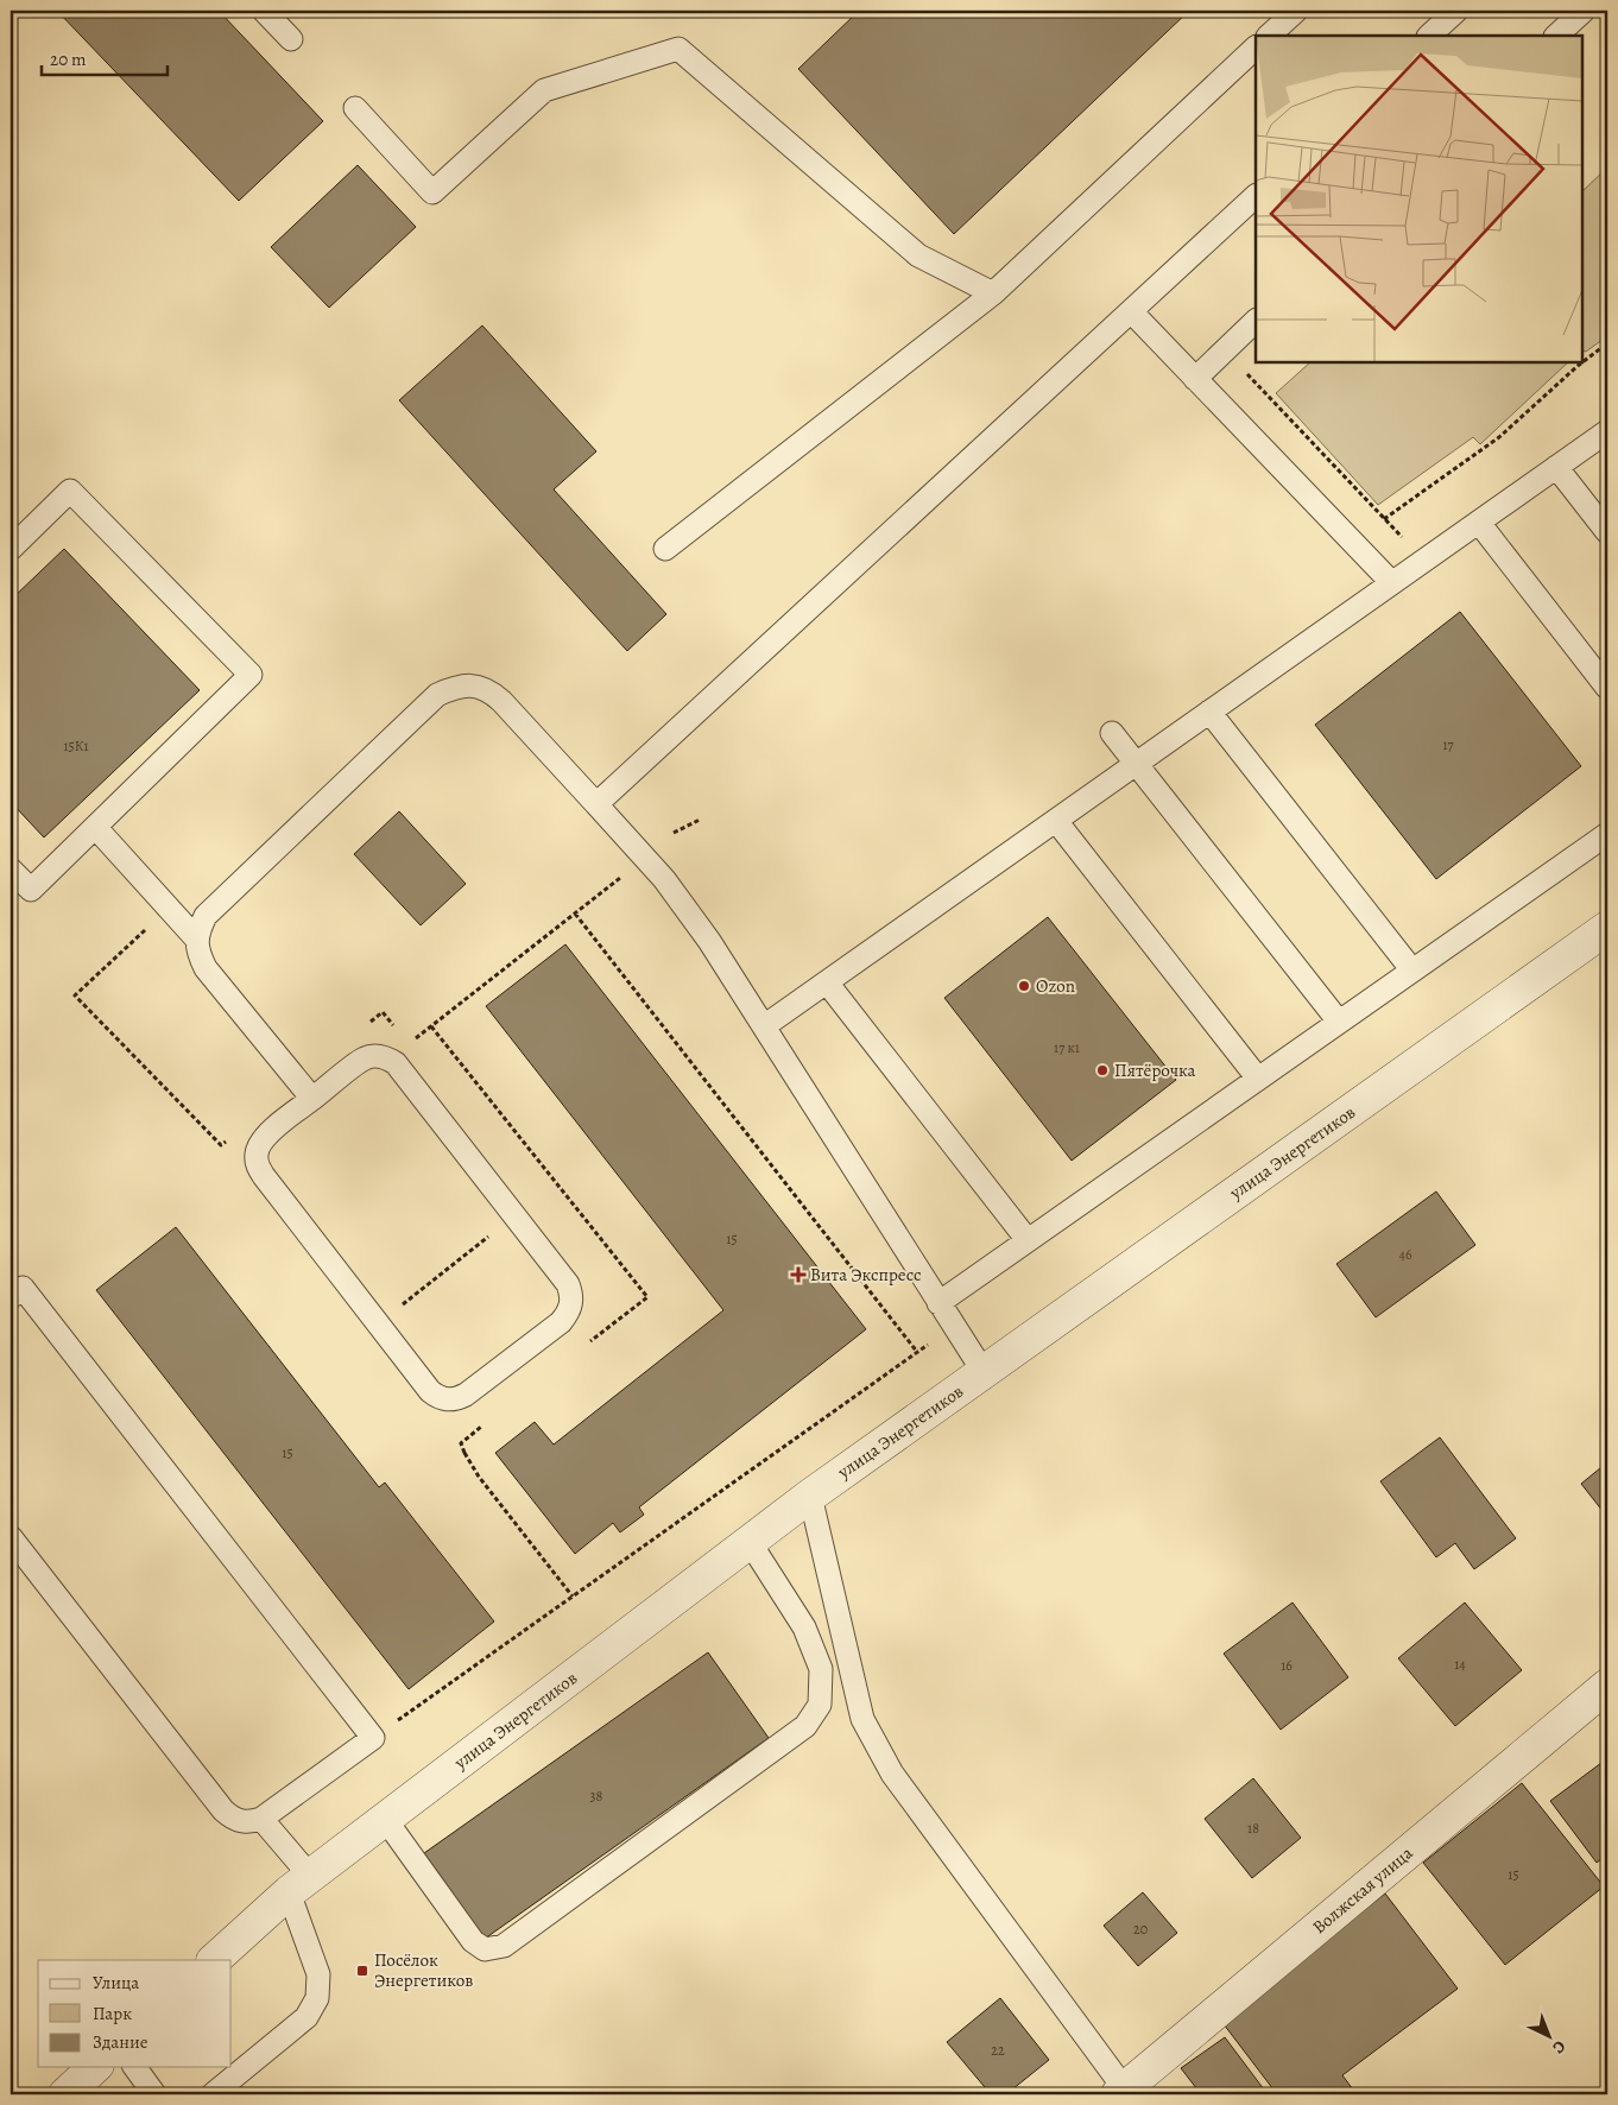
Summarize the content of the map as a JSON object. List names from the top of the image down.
{
  "streets": {
    "street": ["улица Энергетиков", "Волжская улица"]
  },
  "places": {
    "other": ["Ozon", "Пятёрочка"],
    "health": ["Вита Экспресс"],
    "transit": ["Посёлок Энергетиков"]
  },
  "house_numbers": [
    "17",
    "15К1",
    "17 к1",
    "15",
    "46",
    "15",
    "14",
    "16",
    "38",
    "18",
    "15",
    "20",
    "22"
  ],
  "legend": ["Улица", "Парк", "Здание"],
  "scale_bar": "20 m",
  "north": "bottom right"
}
